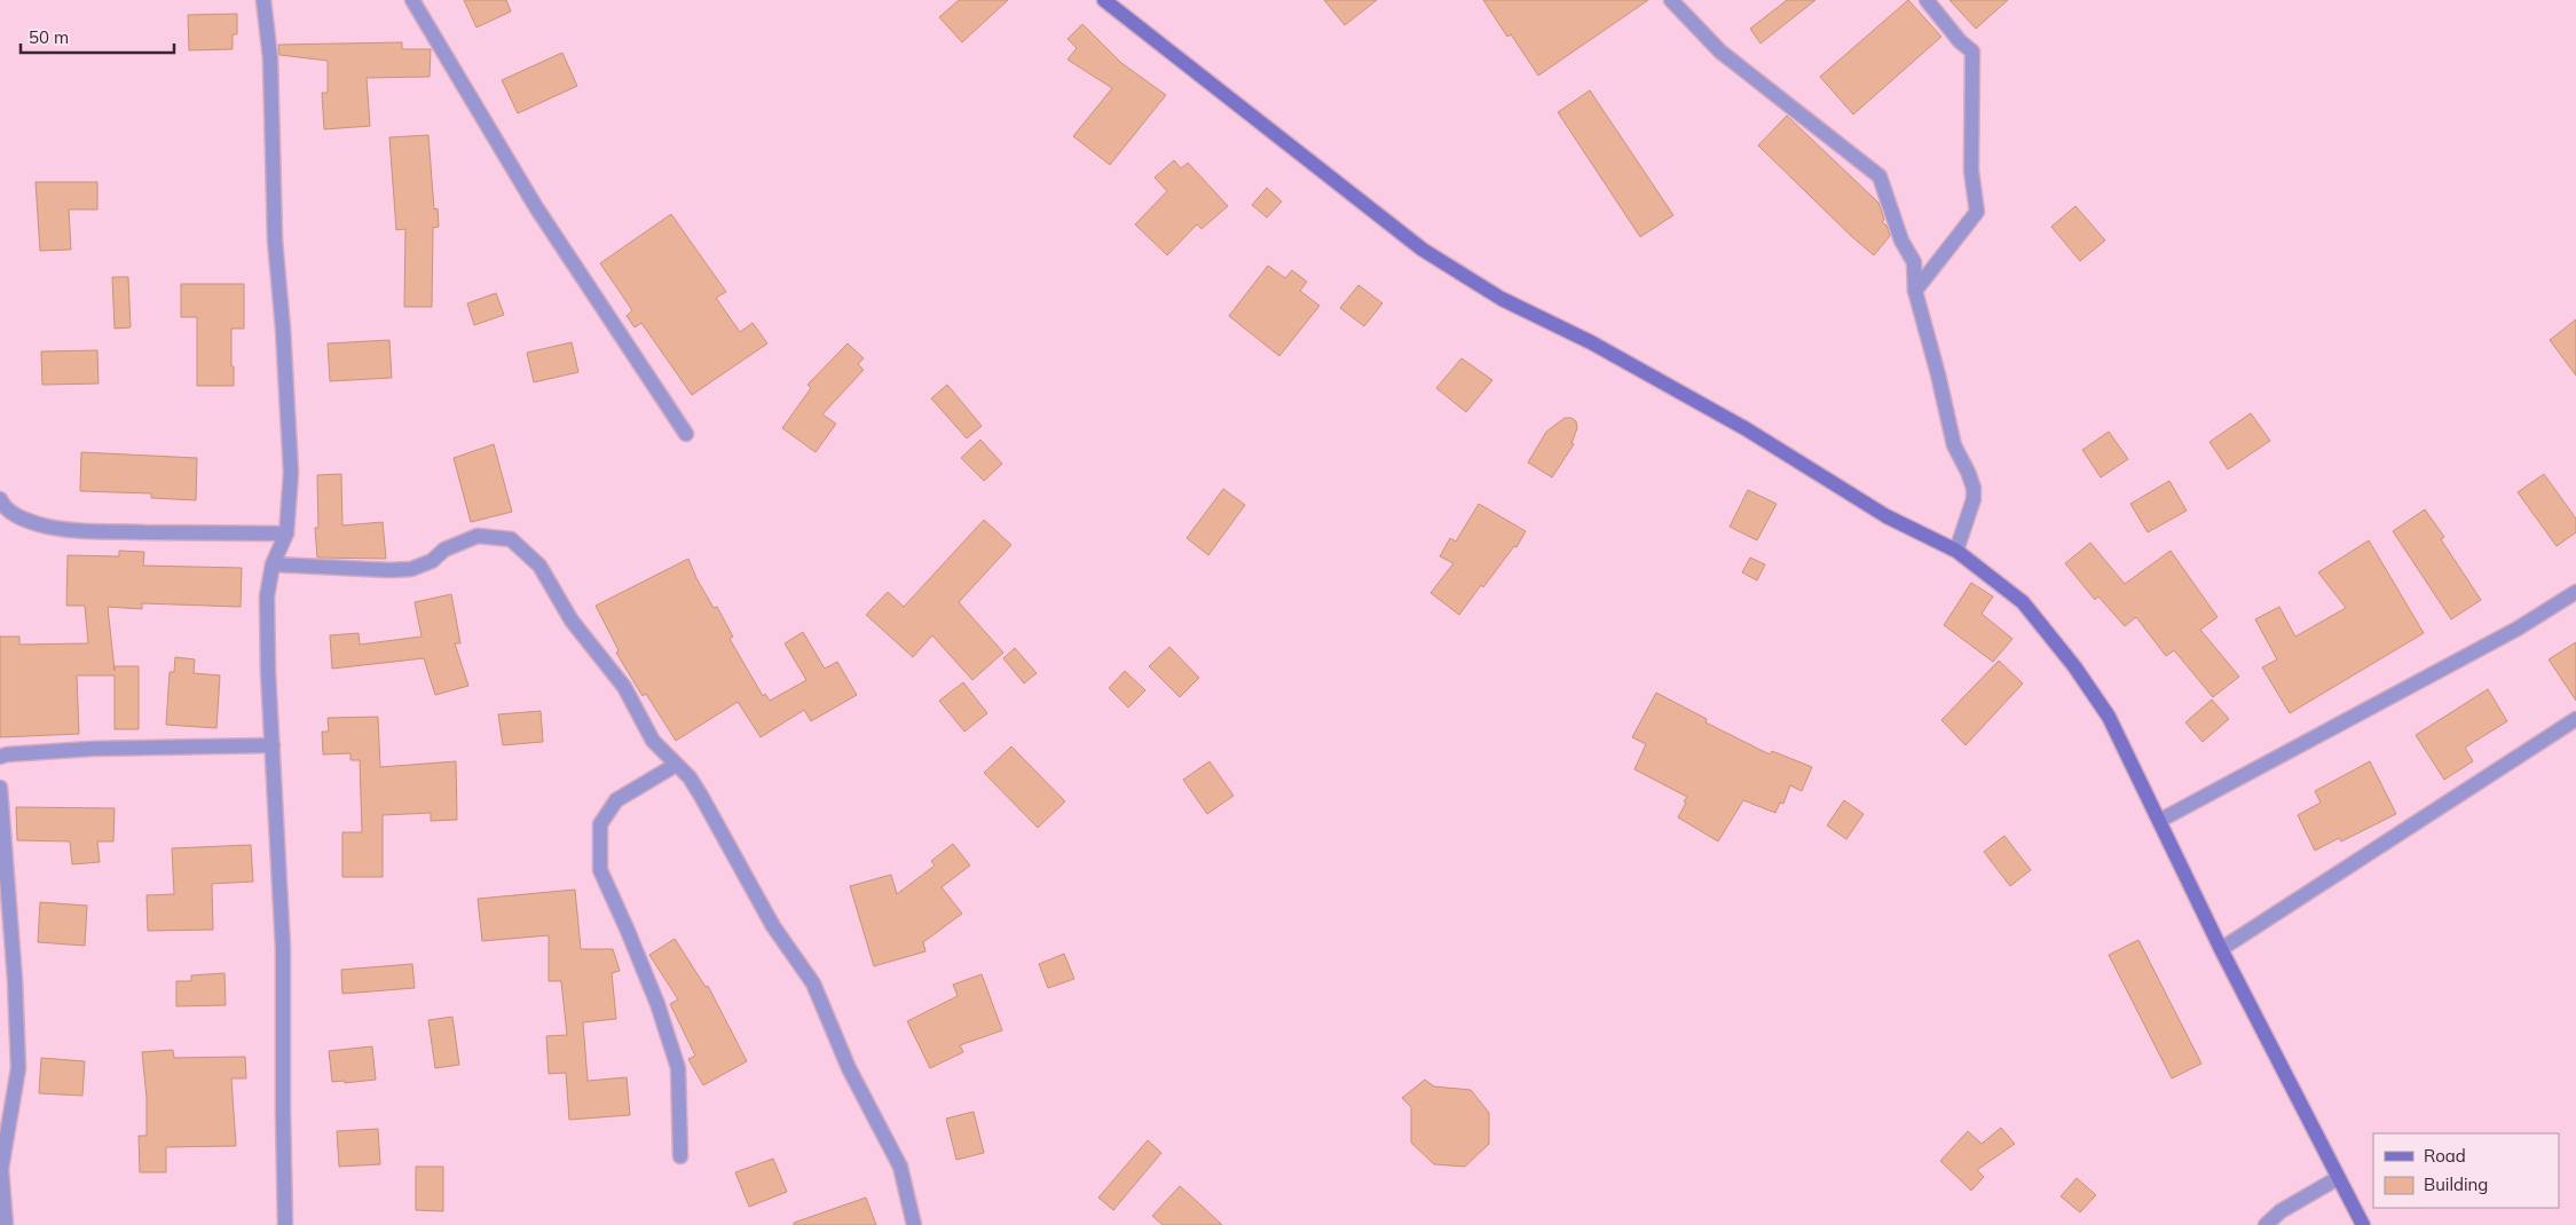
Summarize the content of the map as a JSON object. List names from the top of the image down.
{
  "legend": ["Road", "Building"],
  "scale_bar": "50 m"
}
